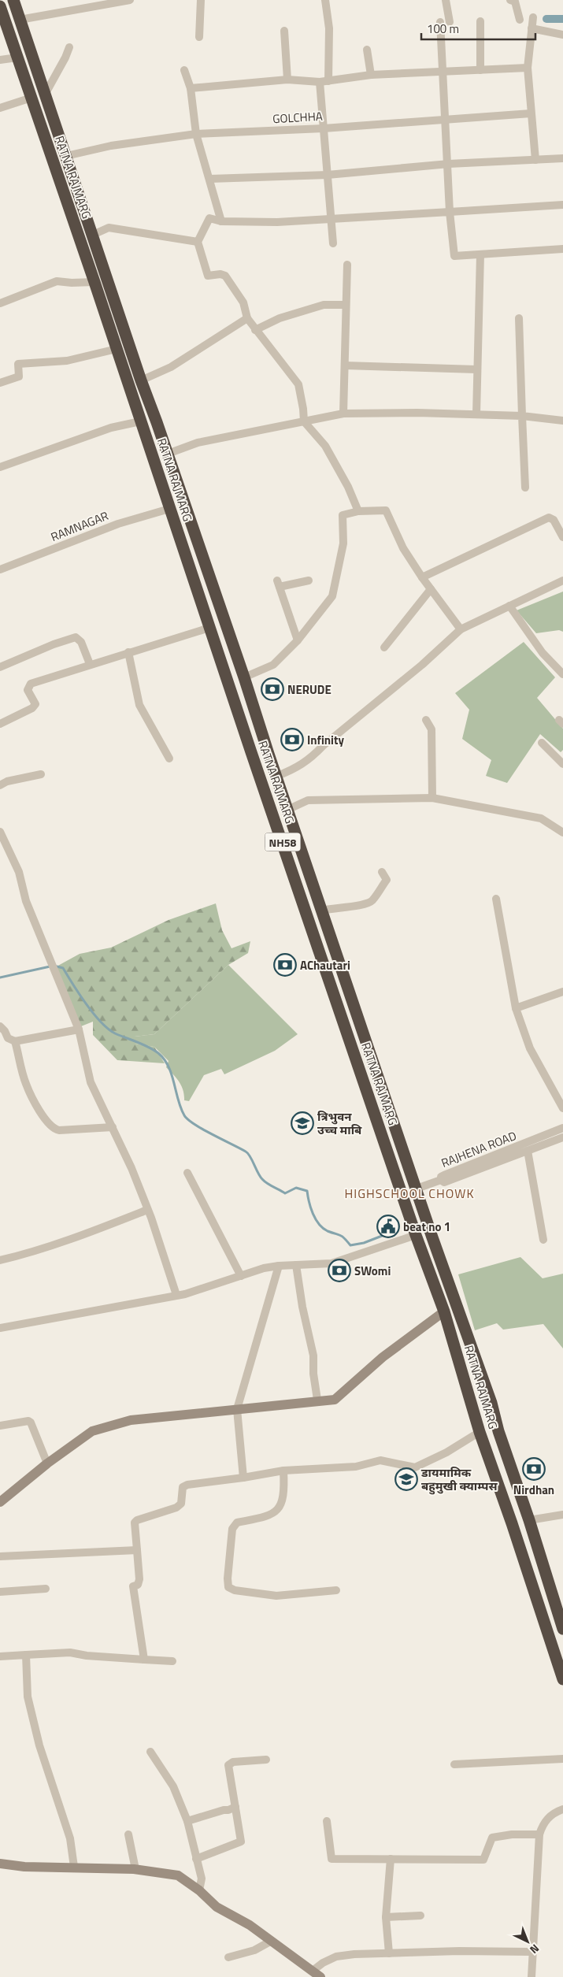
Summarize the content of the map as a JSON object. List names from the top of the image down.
{
  "streets": {
    "highway": ["RATNA RAJMARG", "NH58"],
    "street": ["GOLCHHA", "RAMNAGAR", "RAJHENA ROAD"]
  },
  "crossings": [
    ["GOLCHHA", "RATNA RAJMARG"],
    ["RATNA RAJMARG", "RAMNAGAR"],
    ["RATNA RAJMARG", "RAJHENA ROAD"]
  ],
  "districts": ["HIGHSCHOOL CHOWK"],
  "places": {
    "bank": [
      "NERUDE",
      "Infinity",
      "AChautari",
      "SWomi",
      "Nirdhan"
    ],
    "school or university": ["त्रिभुवन उच्च माबि", "डायमामिक बहुमुखी क्याम्पस"],
    "public building": ["beat no 1"]
  },
  "scale_bar": "100 m",
  "north": "bottom right"
}
